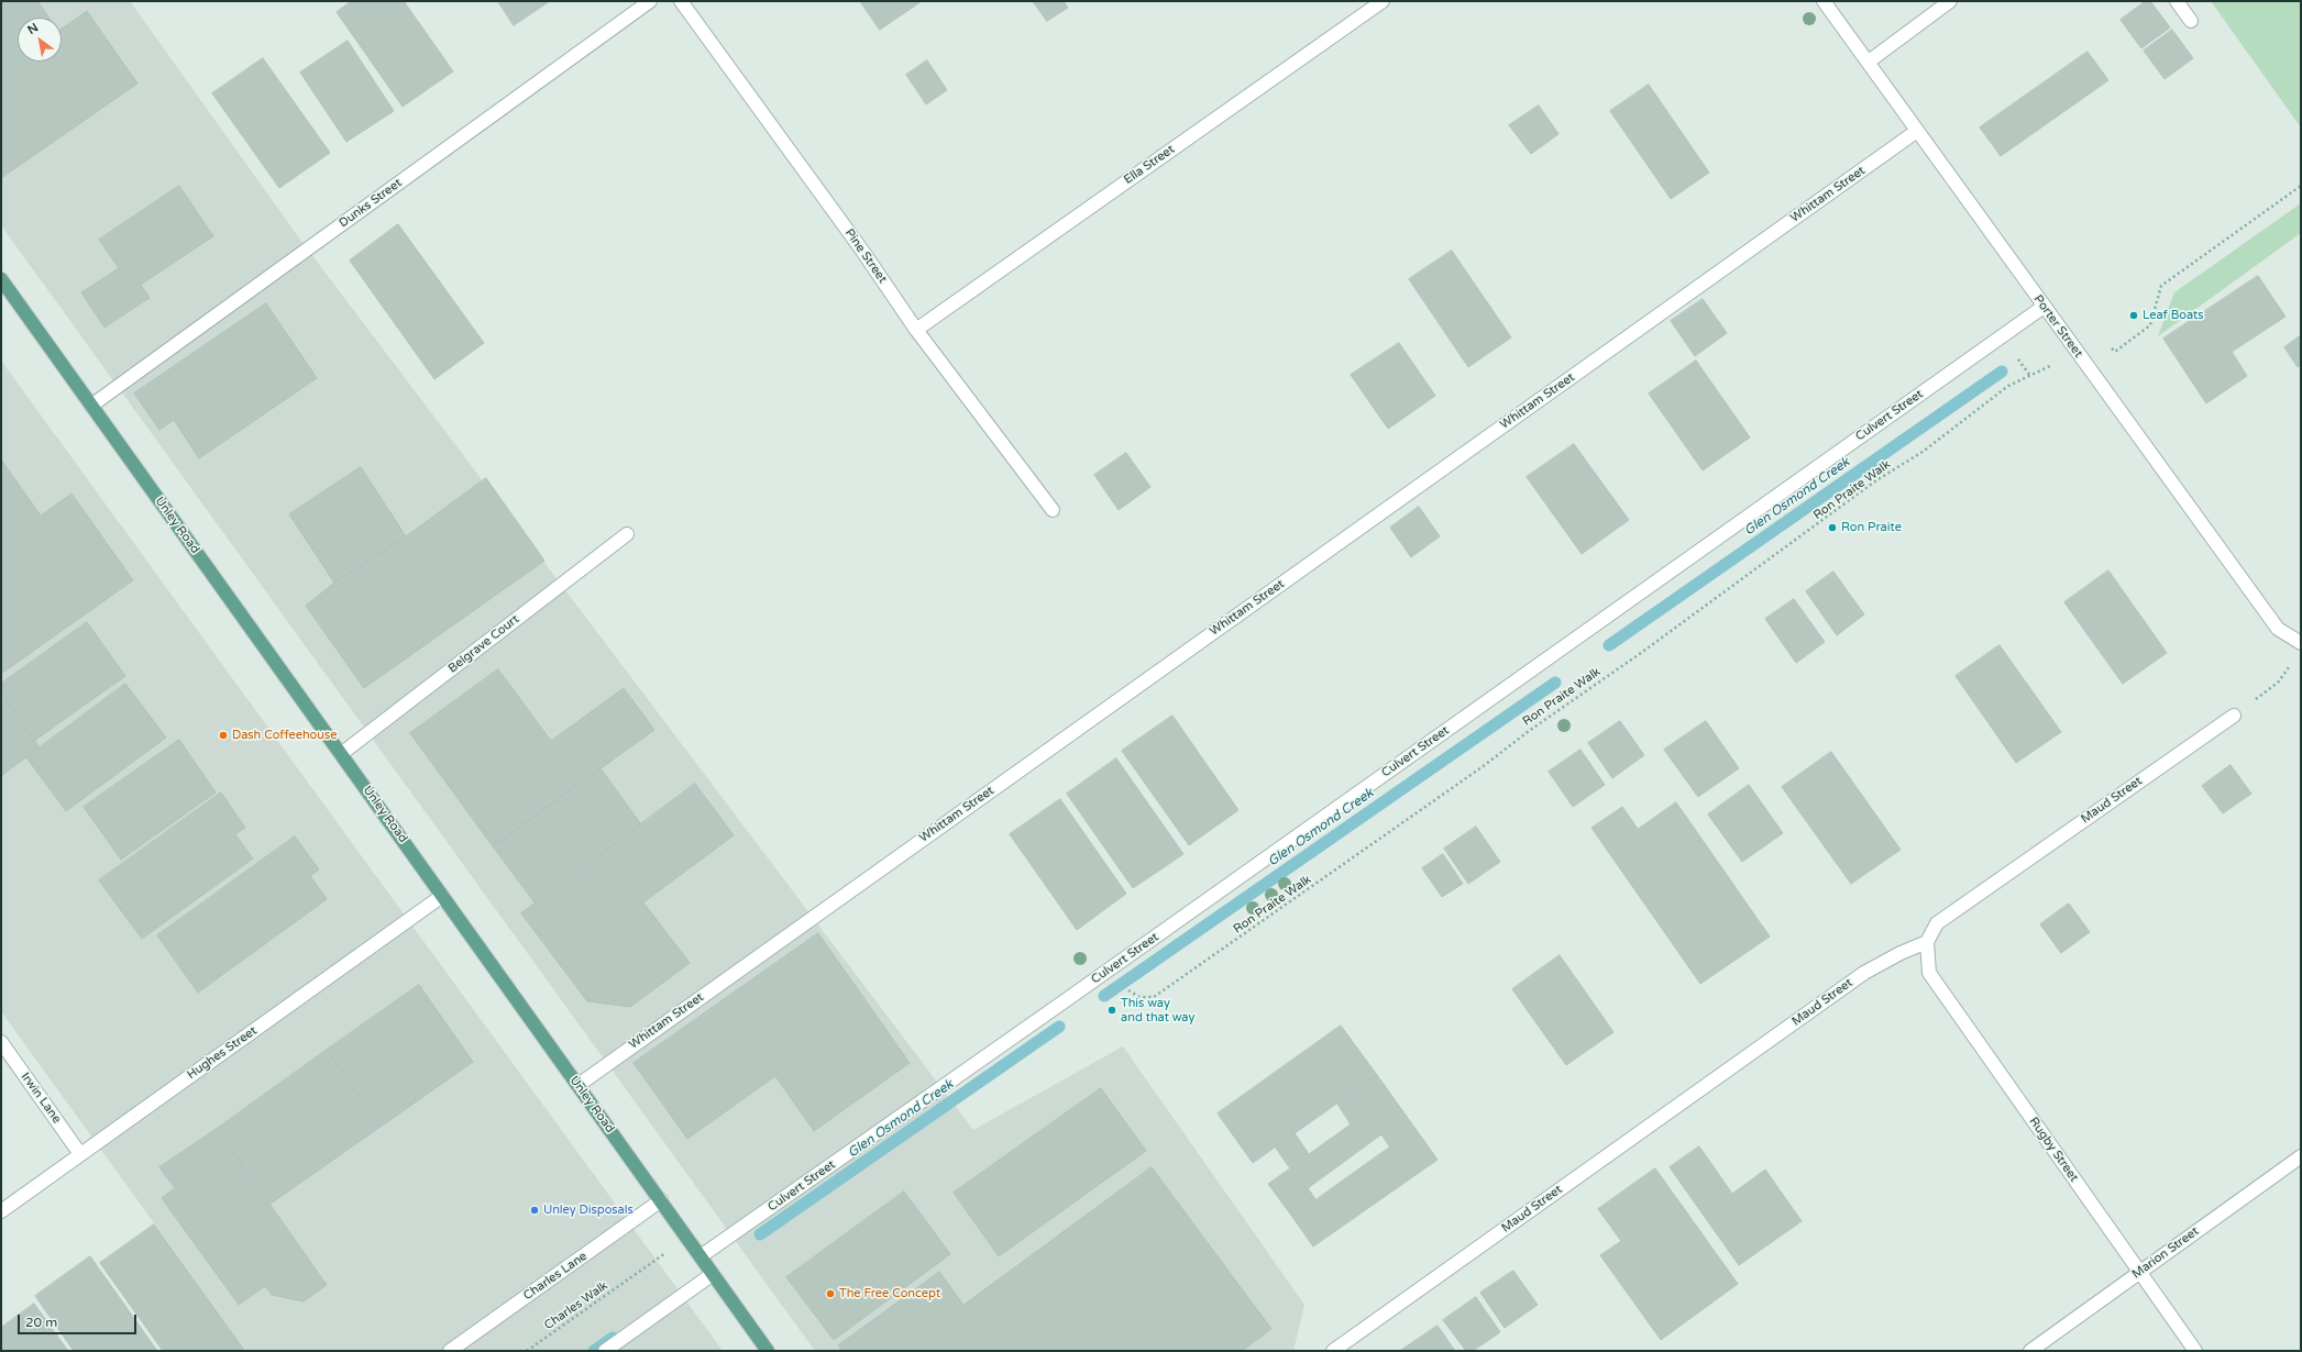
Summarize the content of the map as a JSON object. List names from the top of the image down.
{
  "streets": {
    "main road": ["Unley Road"],
    "street": [
      "Ella Street",
      "Whittam Street",
      "Dunks Street",
      "Pine Street",
      "Porter Street",
      "Culvert Street",
      "Belgrave Court",
      "Maud Street",
      "Hughes Street",
      "Irwin Lane",
      "Rugby Street",
      "Marion Street",
      "Charles Lane"
    ],
    "path": ["Ron Praite Walk", "Charles Walk"]
  },
  "crossings": [
    ["Ella Street", "Pine Street"],
    ["Whittam Street", "Porter Street"],
    ["Whittam Street", "Unley Road"],
    ["Dunks Street", "Unley Road"],
    ["Porter Street", "Culvert Street"],
    ["Culvert Street", "Unley Road"],
    ["Unley Road", "Belgrave Court"],
    ["Unley Road", "Hughes Street"],
    ["Unley Road", "Charles Lane"],
    ["Maud Street", "Rugby Street"],
    ["Hughes Street", "Irwin Lane"],
    ["Rugby Street", "Marion Street"]
  ],
  "water": ["Glen Osmond Creek"],
  "places": [
    "Leaf Boats",
    "Ron Praite",
    "Dash Coffeehouse",
    "This way and that way",
    "Unley Disposals",
    "The Free Concept"
  ],
  "scale_bar": "20 m",
  "north": "top left"
}
